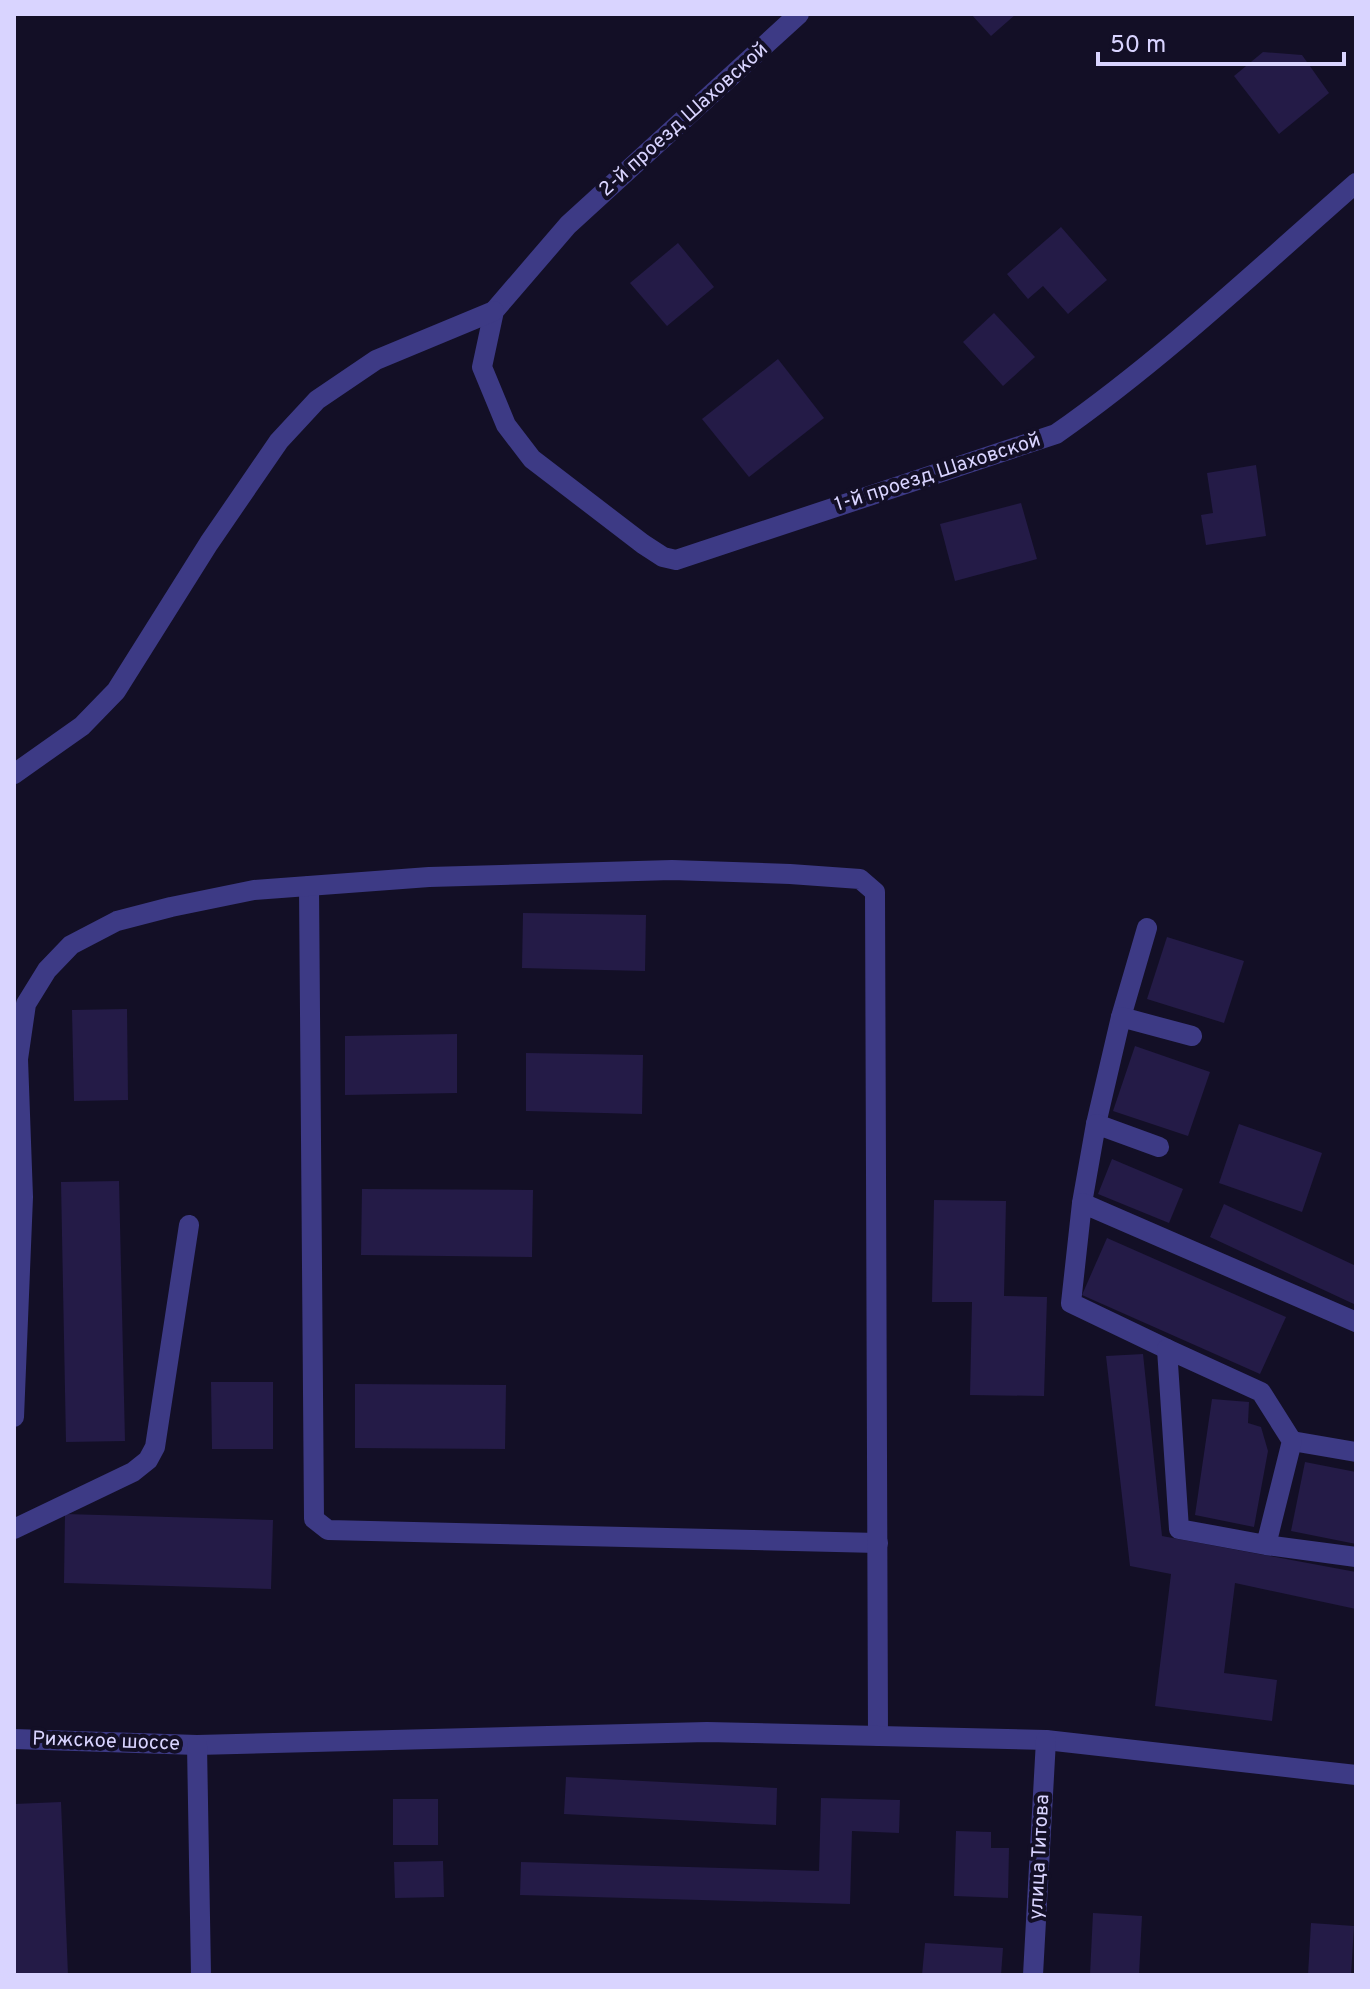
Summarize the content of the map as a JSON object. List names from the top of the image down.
{
  "streets": {
    "street": [
      "2-й проезд Шаховской",
      "1-й проезд Шаховской",
      "Рижское шоссе",
      "улица Титова"
    ]
  },
  "crossings": [
    ["2-й проезд Шаховской", "1-й проезд Шаховской"],
    ["Рижское шоссе", "улица Титова"]
  ],
  "scale_bar": "50 m"
}
